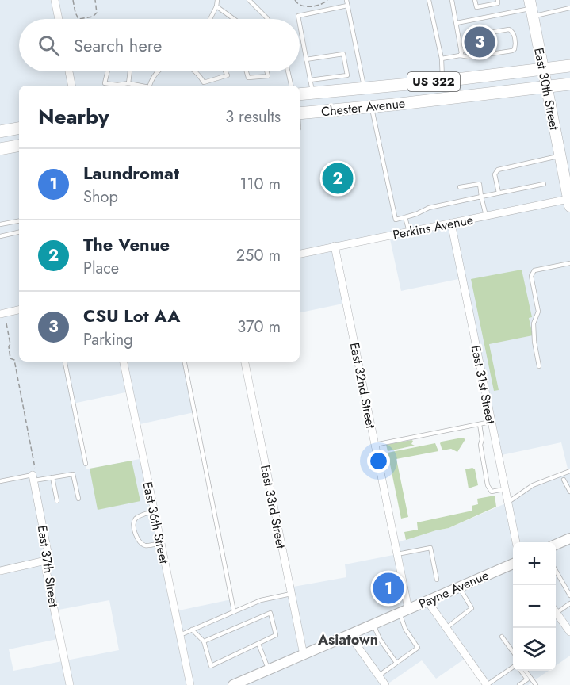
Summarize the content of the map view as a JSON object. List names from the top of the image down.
{
  "streets": {
    "main road": ["US 322", "East 30th Street", "Chester Avenue"],
    "street": [
      "Perkins Avenue",
      "East 31st Street",
      "East 32nd Street",
      "East 33rd Street",
      "East 36th Street",
      "East 37th Street",
      "Payne Avenue"
    ]
  },
  "crossings": [
    ["East 30th Street", "Chester Avenue"],
    ["East 30th Street", "Perkins Avenue"],
    ["Perkins Avenue", "East 31st Street"],
    ["Perkins Avenue", "East 32nd Street"],
    ["East 32nd Street", "Payne Avenue"],
    ["East 33rd Street", "Payne Avenue"]
  ],
  "districts": ["Asiatown"],
  "page": {
    "search": "Search here",
    "pins": ["3", "2", "1"],
    "heading": ["Nearby", "3 results"],
    "list": [
      {
        "mark": "1",
        "name": "Laundromat",
        "note": "Shop",
        "value": "110 m"
      },
      {
        "mark": "2",
        "name": "The Venue",
        "note": "Place",
        "value": "250 m"
      },
      {
        "mark": "3",
        "name": "CSU Lot AA",
        "note": "Parking",
        "value": "370 m"
      }
    ],
    "map_buttons": ["+", "−"]
  }
}
